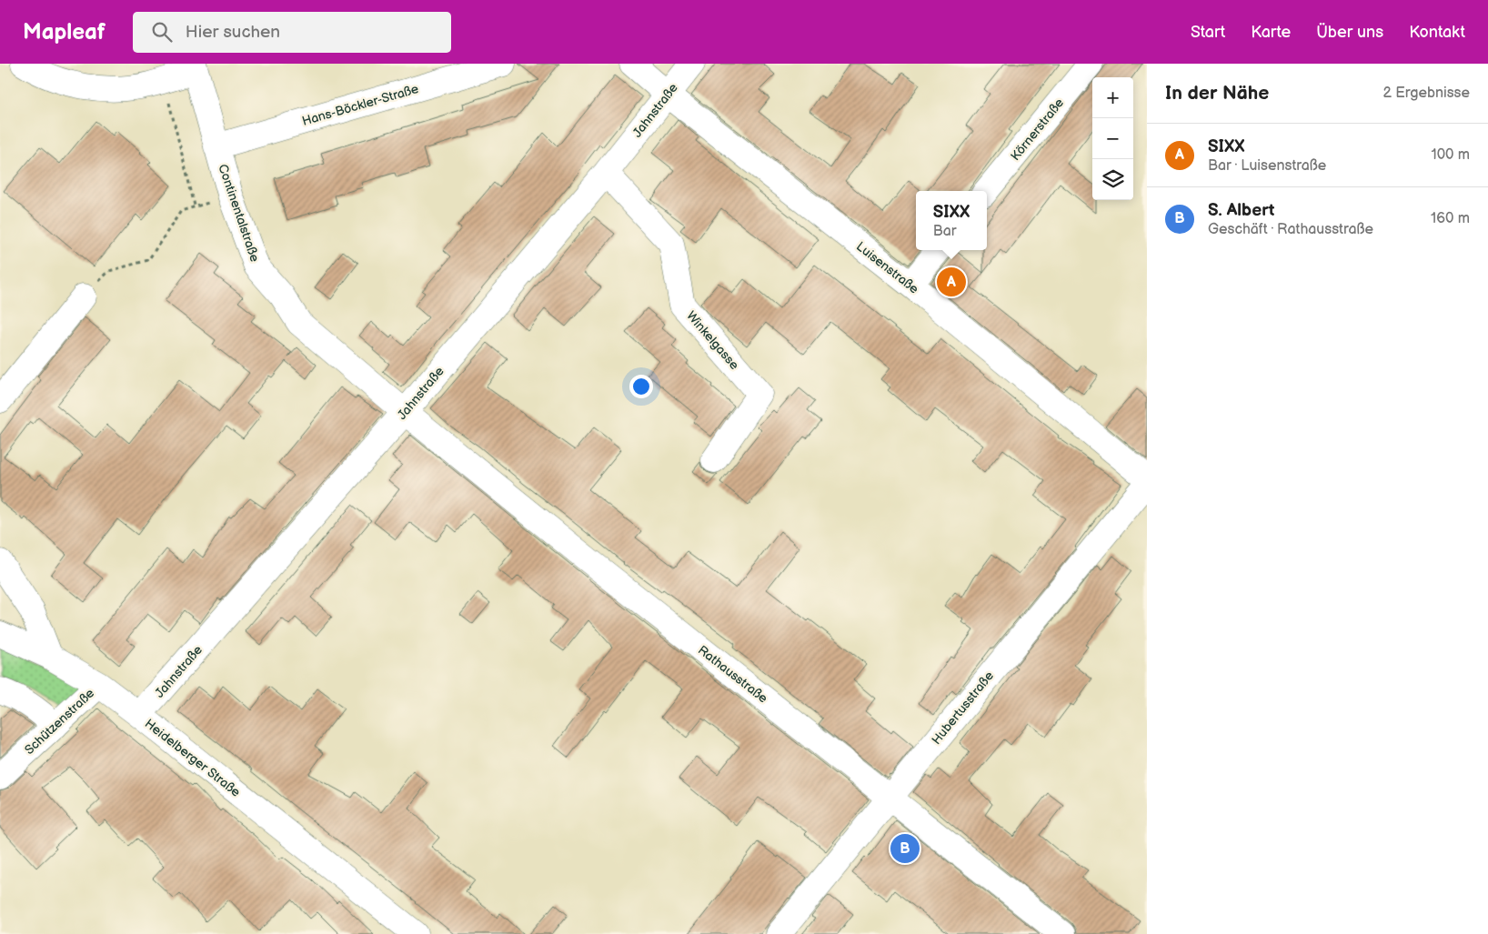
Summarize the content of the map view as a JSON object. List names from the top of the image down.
{
  "streets": {
    "street": [
      "Hans-Böckler-Straße",
      "Jahnstraße",
      "Körnerstraße",
      "Continentalstraße",
      "Luisenstraße",
      "Winkelgasse",
      "Rathausstraße",
      "Hubertusstraße",
      "Schützenstraße",
      "Heidelberger Straße"
    ]
  },
  "crossings": [
    ["Hans-Böckler-Straße", "Continentalstraße"],
    ["Jahnstraße", "Continentalstraße"],
    ["Jahnstraße", "Luisenstraße"],
    ["Jahnstraße", "Winkelgasse"],
    ["Jahnstraße", "Rathausstraße"],
    ["Jahnstraße", "Heidelberger Straße"],
    ["Continentalstraße", "Rathausstraße"],
    ["Rathausstraße", "Hubertusstraße"],
    ["Schützenstraße", "Heidelberger Straße"]
  ],
  "page": {
    "header": "Mapleaf",
    "search": "Hier suchen",
    "nav": [
      "Start",
      "Karte",
      "Über uns",
      "Kontakt"
    ],
    "heading": ["In der Nähe", "2 Ergebnisse"],
    "map_buttons": ["+", "−"],
    "list": [
      {
        "mark": "A",
        "name": "SIXX",
        "note": "Bar · Luisenstraße",
        "value": "100 m"
      },
      {
        "mark": "B",
        "name": "S. Albert",
        "note": "Geschäft · Rathausstraße",
        "value": "160 m"
      }
    ],
    "popup": ["SIXX", "Bar"],
    "pins": ["A", "B"]
  }
}
